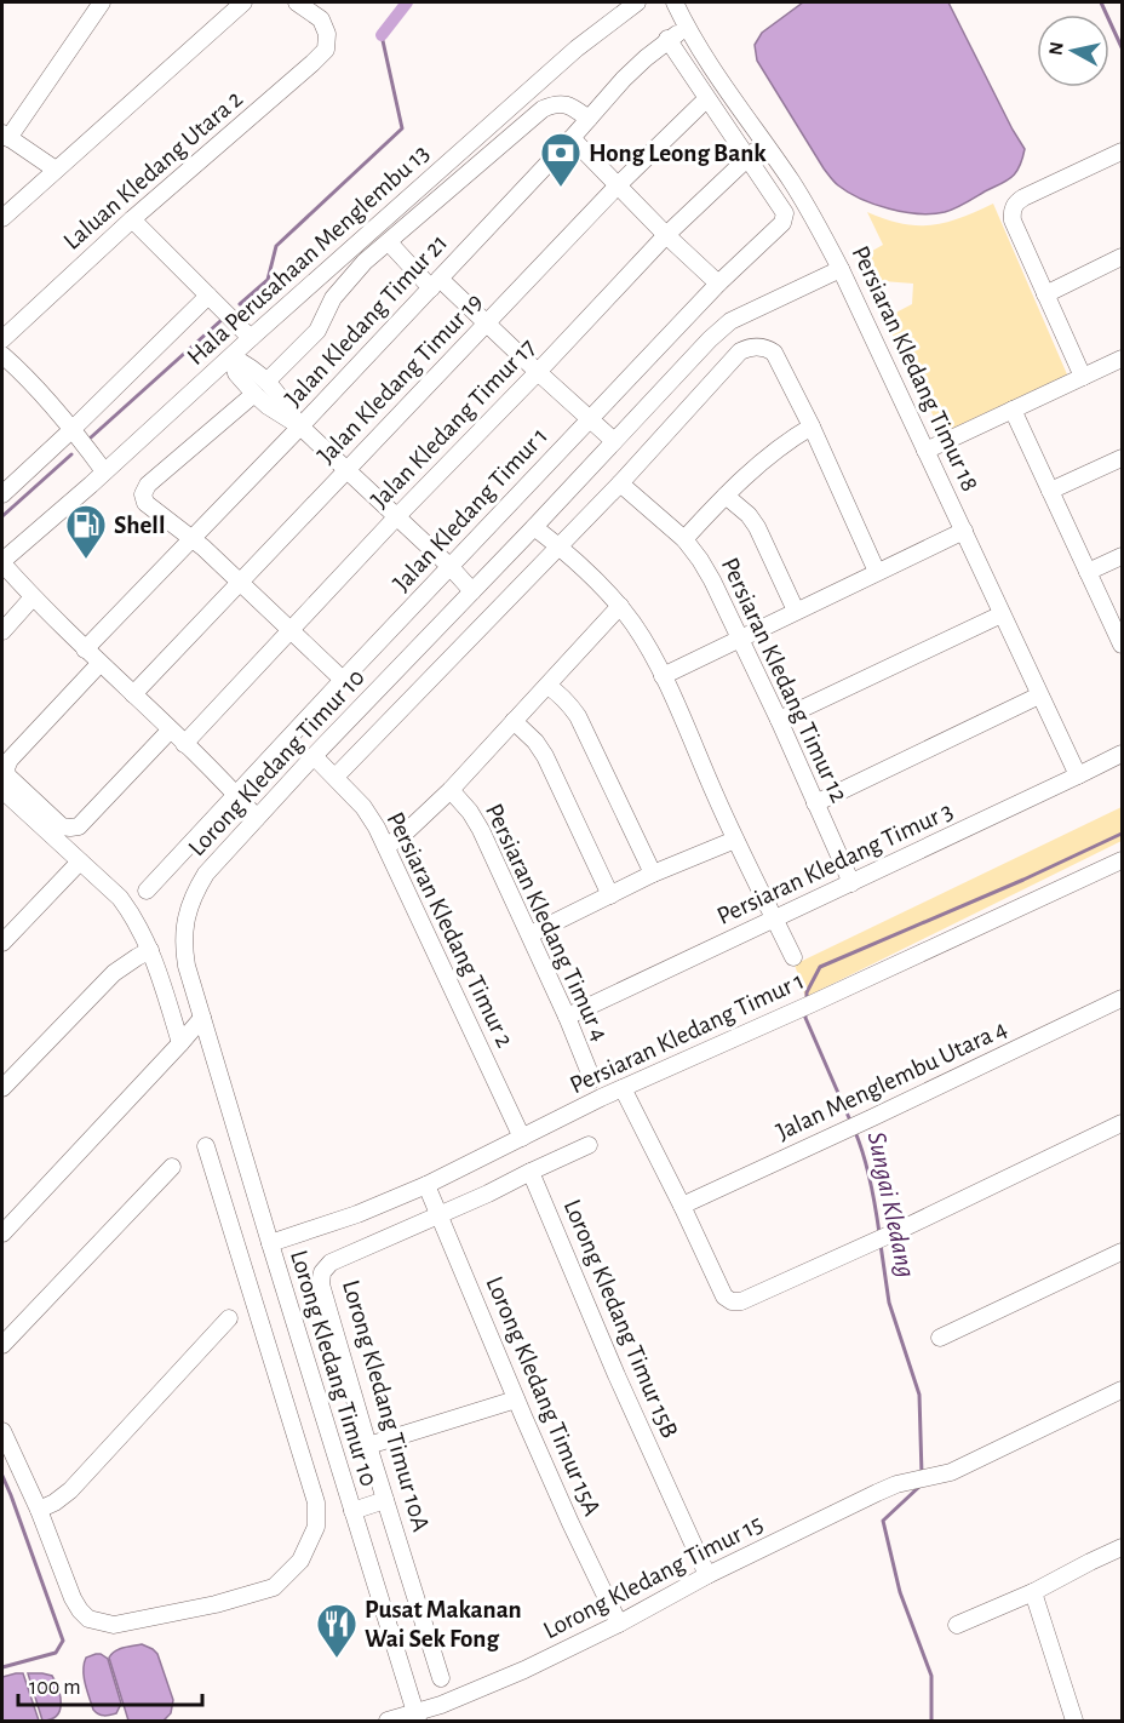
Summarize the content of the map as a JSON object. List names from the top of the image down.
{
  "streets": {
    "street": [
      "Laluan Kledang Utara 2",
      "Hala Perusahaan Menglembu 13",
      "Jalan Kledang Timur 21",
      "Persiaran Kledang Timur 18",
      "Jalan Kledang Timur 19",
      "Jalan Kledang Timur 17",
      "Jalan Kledang Timur 1",
      "Persiaran Kledang Timur 12",
      "Lorong Kledang Timur 10",
      "Persiaran Kledang Timur 3",
      "Persiaran Kledang Timur 4",
      "Persiaran Kledang Timur 2",
      "Persiaran Kledang Timur 1",
      "Jalan Menglembu Utara 4",
      "Lorong Kledang Timur 15B",
      "Lorong Kledang Timur 15A",
      "Lorong Kledang Timur 10A",
      "Lorong Kledang Timur 15"
    ]
  },
  "crossings": [
    ["Jalan Kledang Timur 21", "Persiaran Kledang Timur 18"],
    ["Persiaran Kledang Timur 18", "Jalan Kledang Timur 17"],
    ["Persiaran Kledang Timur 18", "Lorong Kledang Timur 10"],
    ["Persiaran Kledang Timur 18", "Persiaran Kledang Timur 3"],
    ["Jalan Kledang Timur 17", "Jalan Kledang Timur 1"],
    ["Persiaran Kledang Timur 12", "Persiaran Kledang Timur 3"],
    ["Lorong Kledang Timur 10", "Persiaran Kledang Timur 2"],
    ["Lorong Kledang Timur 10", "Persiaran Kledang Timur 1"],
    ["Lorong Kledang Timur 10", "Lorong Kledang Timur 15"],
    ["Persiaran Kledang Timur 3", "Persiaran Kledang Timur 4"],
    ["Persiaran Kledang Timur 2", "Persiaran Kledang Timur 1"],
    ["Persiaran Kledang Timur 1", "Lorong Kledang Timur 15A"],
    ["Lorong Kledang Timur 15B", "Lorong Kledang Timur 15"],
    ["Lorong Kledang Timur 15A", "Lorong Kledang Timur 10A"],
    ["Lorong Kledang Timur 15A", "Lorong Kledang Timur 15"]
  ],
  "water": ["Sungai Kledang"],
  "places": {
    "bank": ["Hong Leong Bank"],
    "fuel station": ["Shell"],
    "restaurant": ["Pusat Makanan Wai Sek Fong"]
  },
  "scale_bar": "100 m",
  "north": "left"
}
